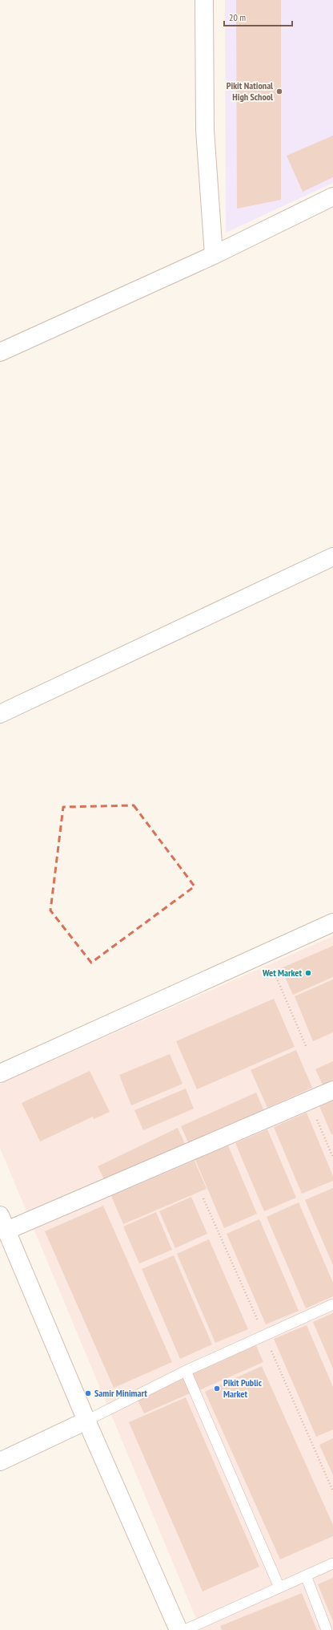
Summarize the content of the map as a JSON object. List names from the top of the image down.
{
  "places": [
    "Pikit National High School",
    "Wet Market",
    "Pikit Public Market",
    "Samir Minimart"
  ],
  "scale_bar": "20 m"
}
